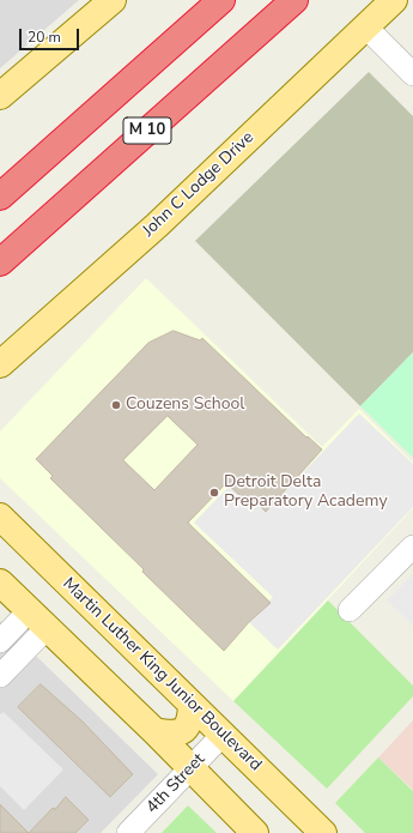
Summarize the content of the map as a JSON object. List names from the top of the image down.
{
  "streets": {
    "highway": ["M 10"],
    "main road": ["John C Lodge Drive", "Martin Luther King Junior Boulevard"],
    "street": ["4th Street"]
  },
  "crossings": [
    ["Martin Luther King Junior Boulevard", "4th Street"]
  ],
  "places": ["Couzens School", "Detroit Delta Preparatory Academy"],
  "scale_bar": "20 m"
}
